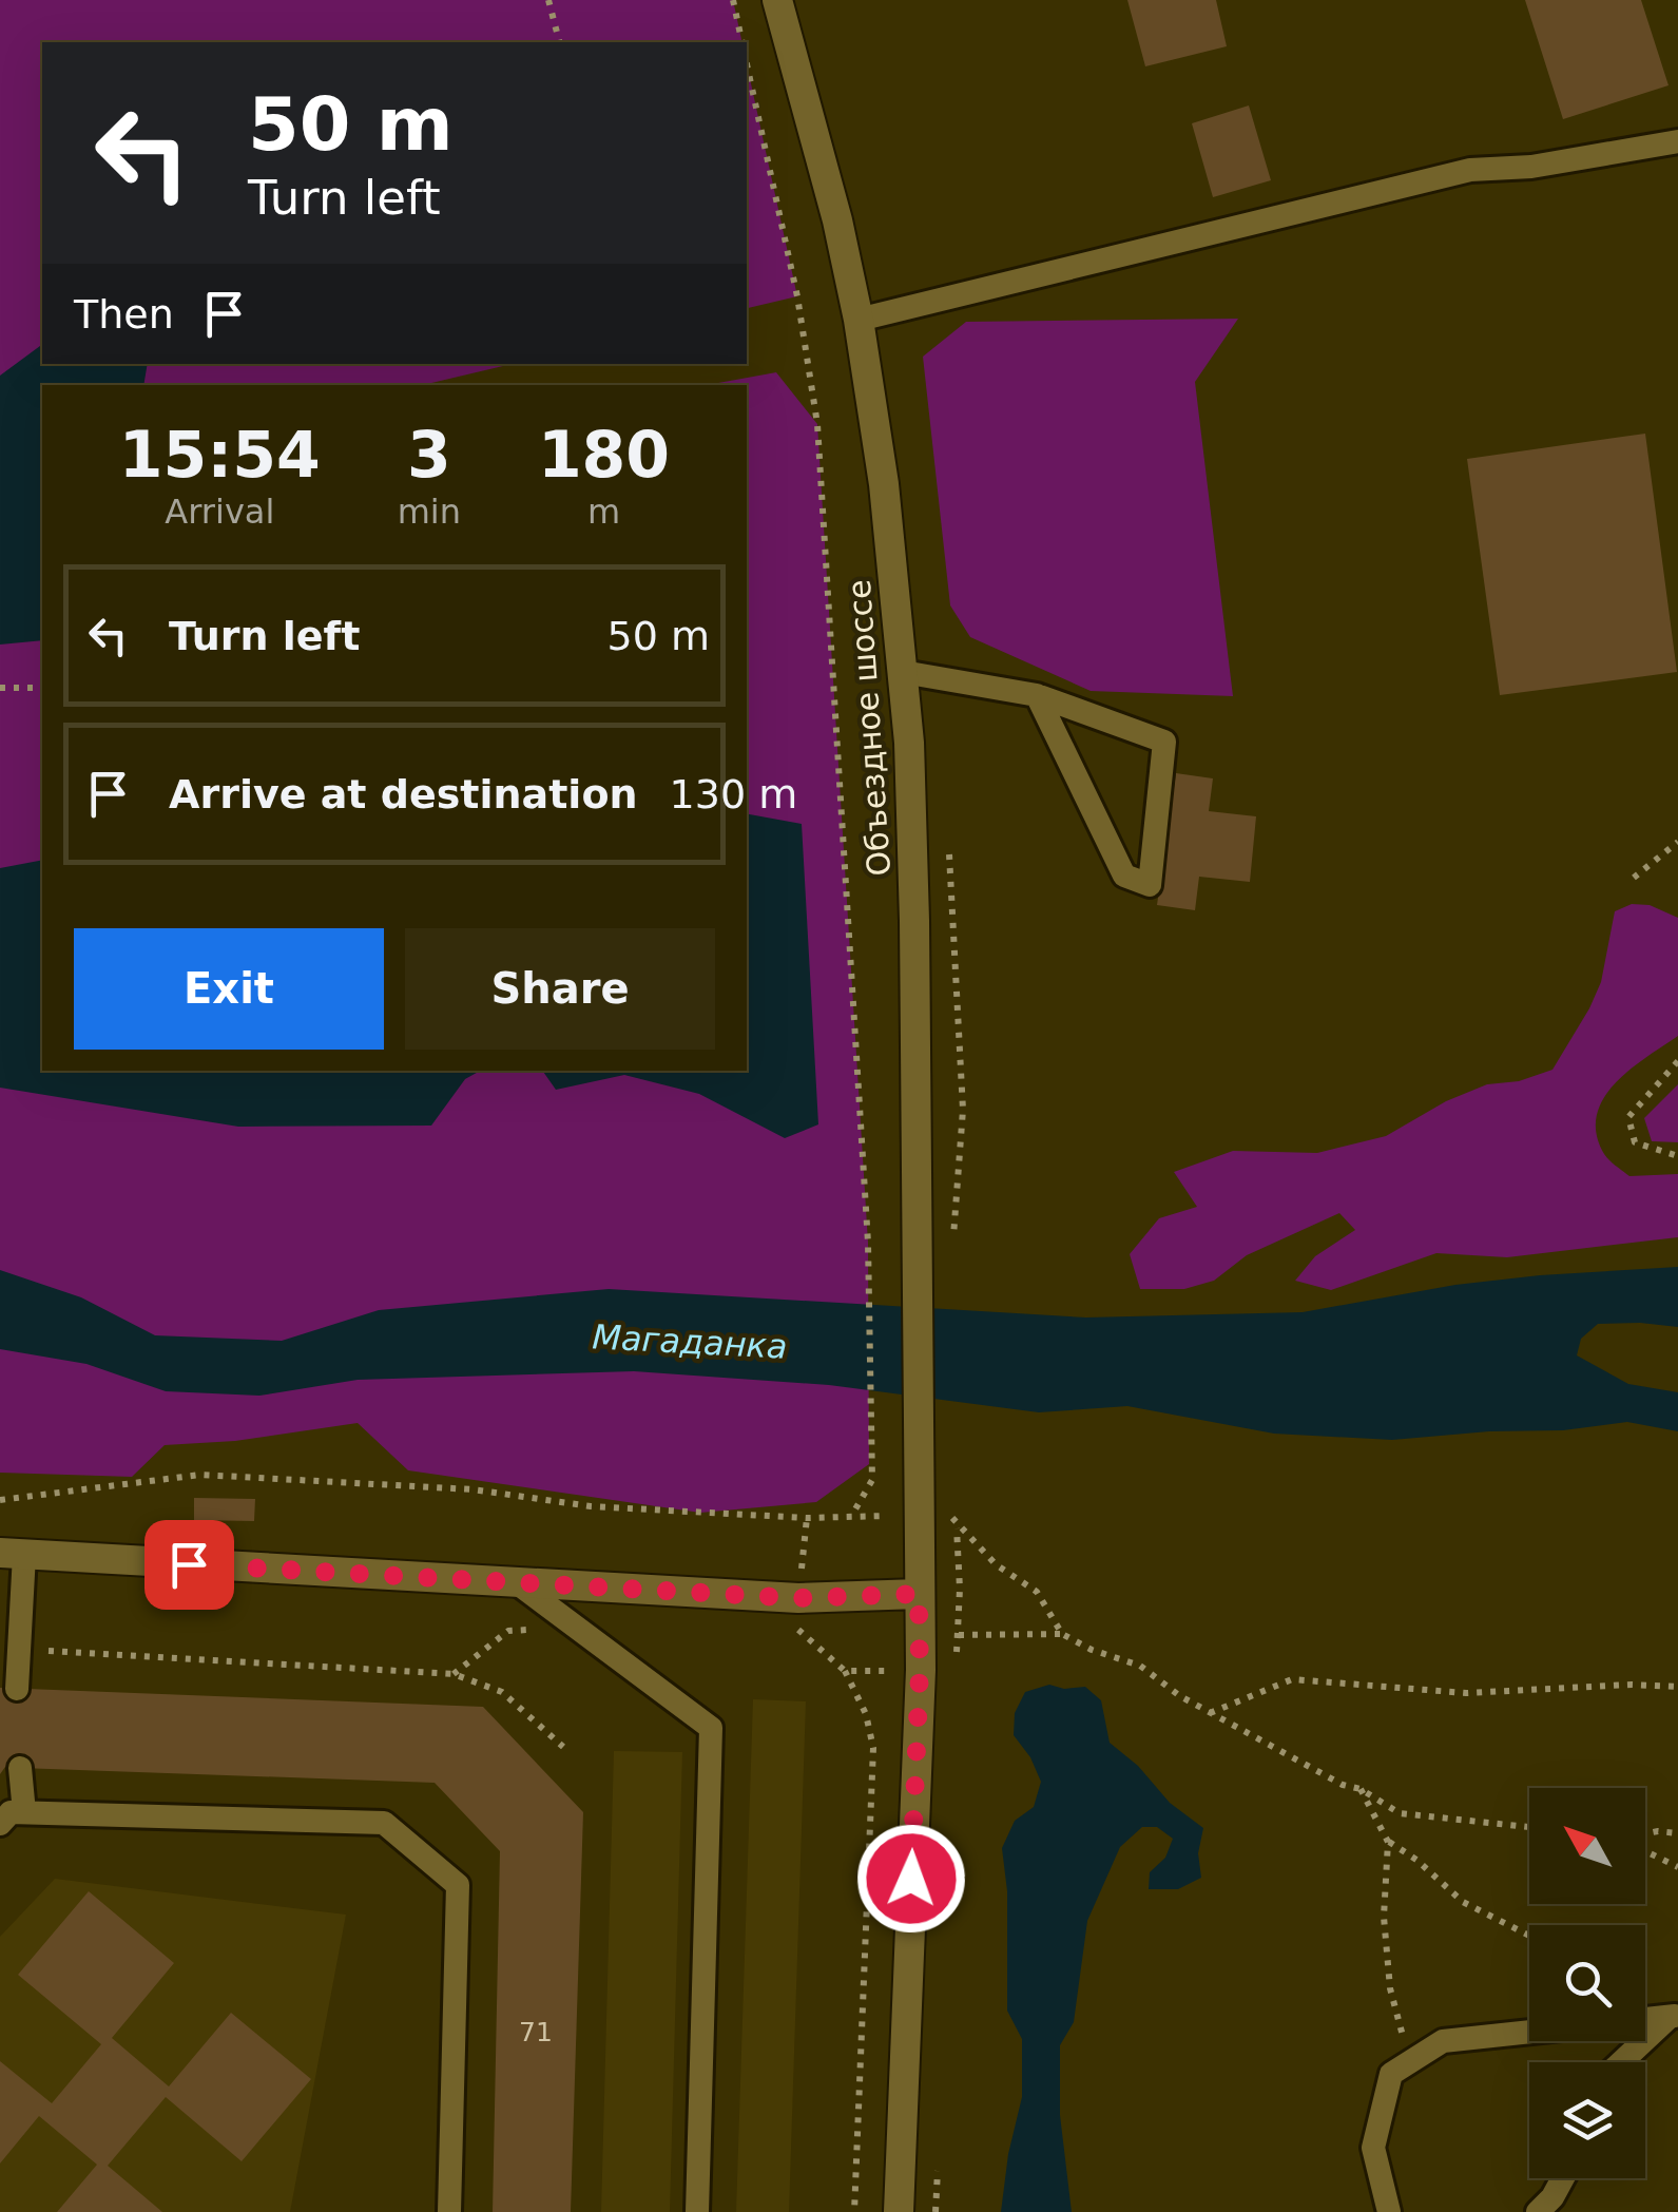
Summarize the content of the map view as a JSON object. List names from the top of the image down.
{
  "streets": {
    "street": ["Объездное шоссе"]
  },
  "water": ["Магаданка"],
  "house_numbers": ["71"],
  "north": "top left",
  "page": {
    "turn": ["50 m", "Turn left"],
    "then": "Then",
    "eta": [
      "15:54",
      "Arrival",
      "3",
      "min",
      "180",
      "m"
    ],
    "list": [
      {
        "name": "Turn left",
        "value": "50 m"
      },
      {
        "name": "Arrive at destination",
        "value": "130 m"
      }
    ],
    "buttons": ["Exit", "Share"]
  }
}
